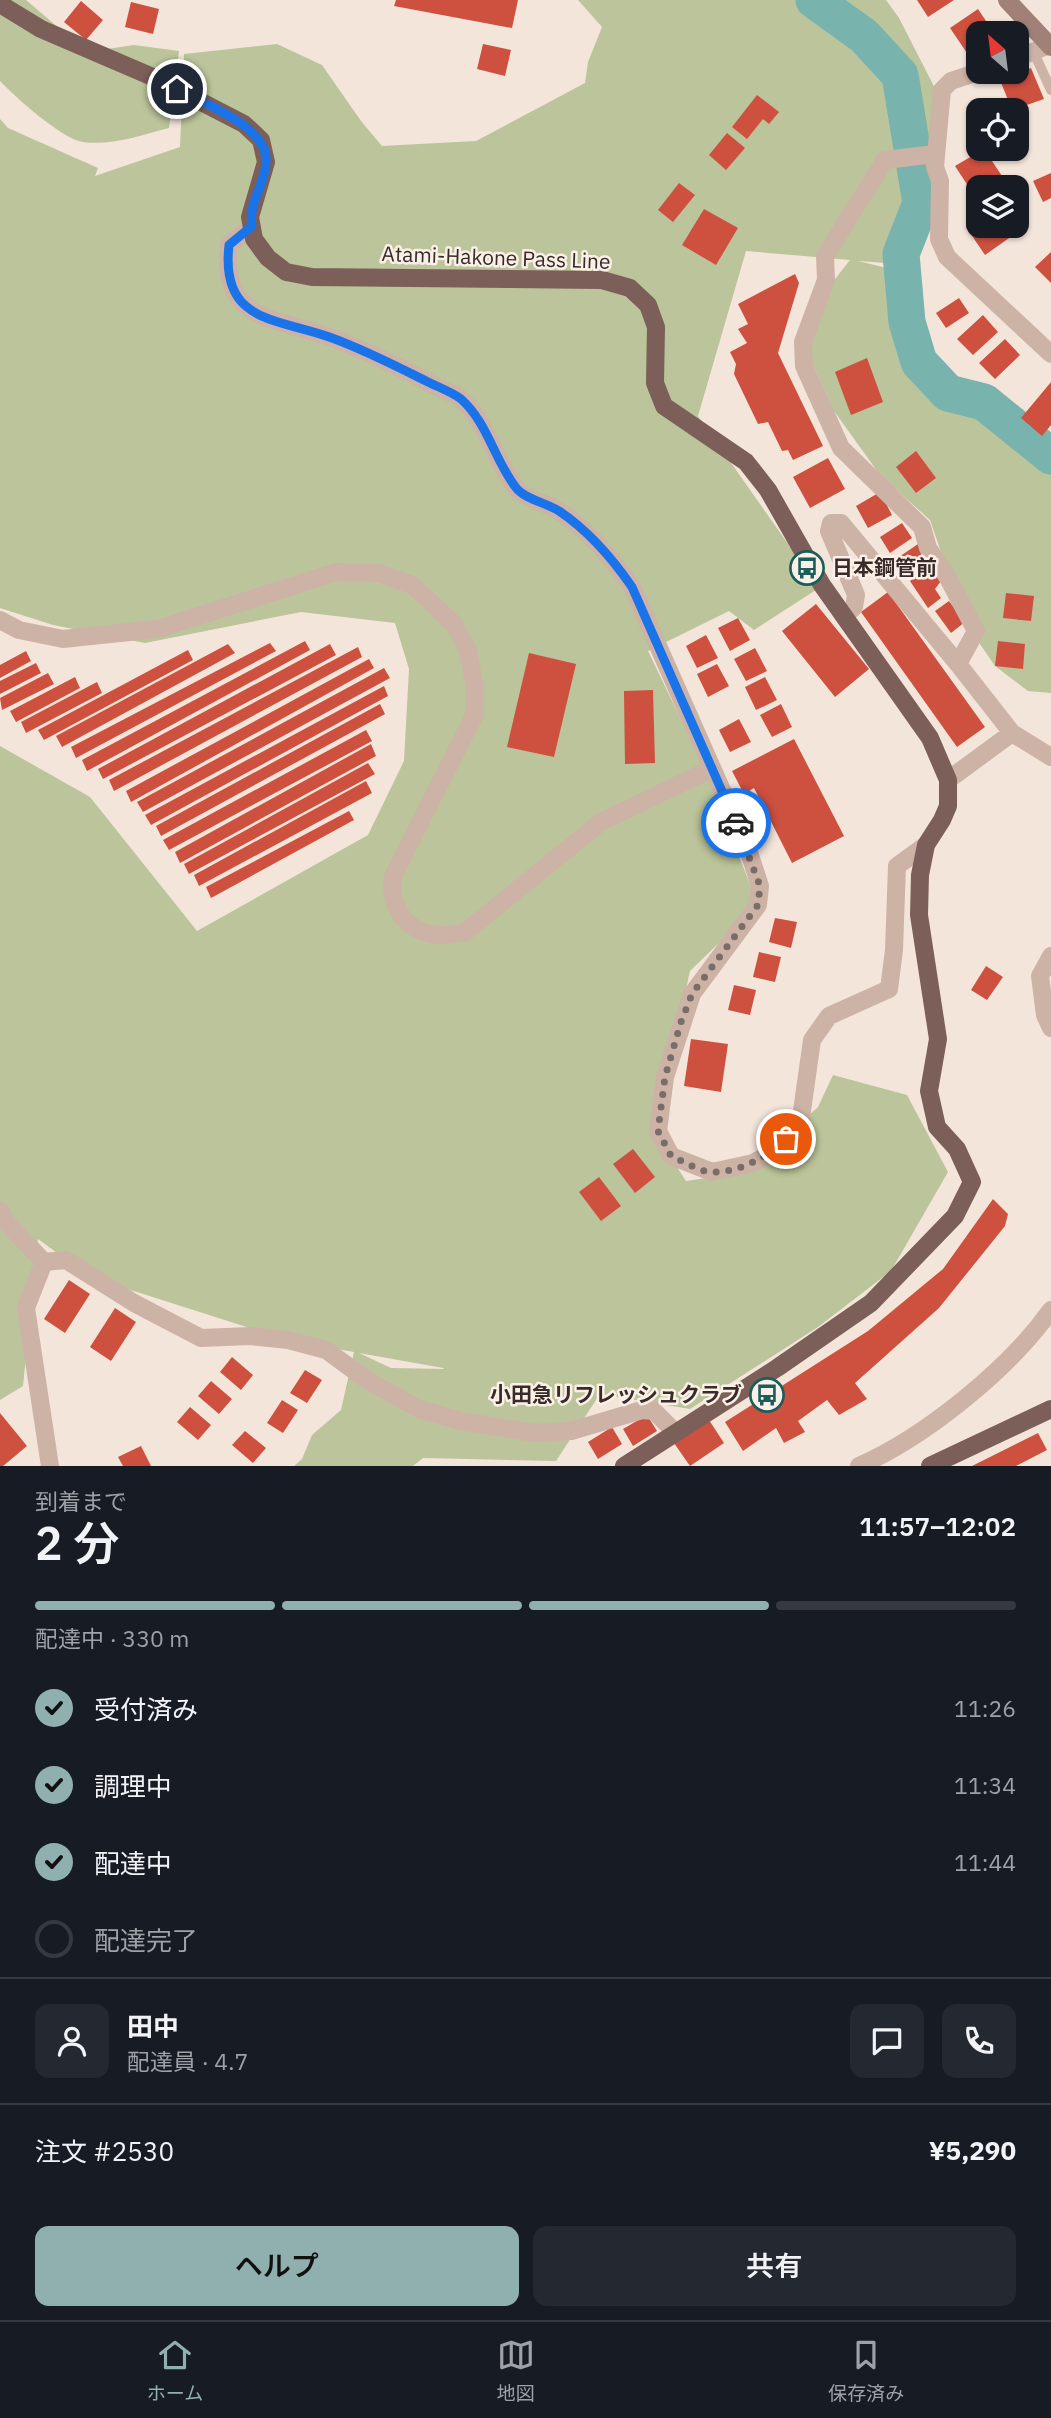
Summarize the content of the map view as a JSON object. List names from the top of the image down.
{
  "streets": {
    "main road": ["Atami-Hakone Pass Line"]
  },
  "places": {
    "bus stop": ["日本鋼管前", "小田急リフレッシュクラブ"]
  },
  "north": "top left",
  "page": {
    "heading": ["2 分", "到着まで", "11:57–12:02"],
    "panel": [
      "田中",
      "配達員 · 4.7",
      "注文 #2530",
      "¥5,290"
    ],
    "bar": "配達中 · 330 m",
    "list": [
      ["受付済み", "11:26"],
      ["調理中", "11:34"],
      ["配達中", "11:44"],
      "配達完了"
    ],
    "buttons": ["ヘルプ", "共有"],
    "tabs": ["ホーム", "地図", "保存済み"]
  }
}
